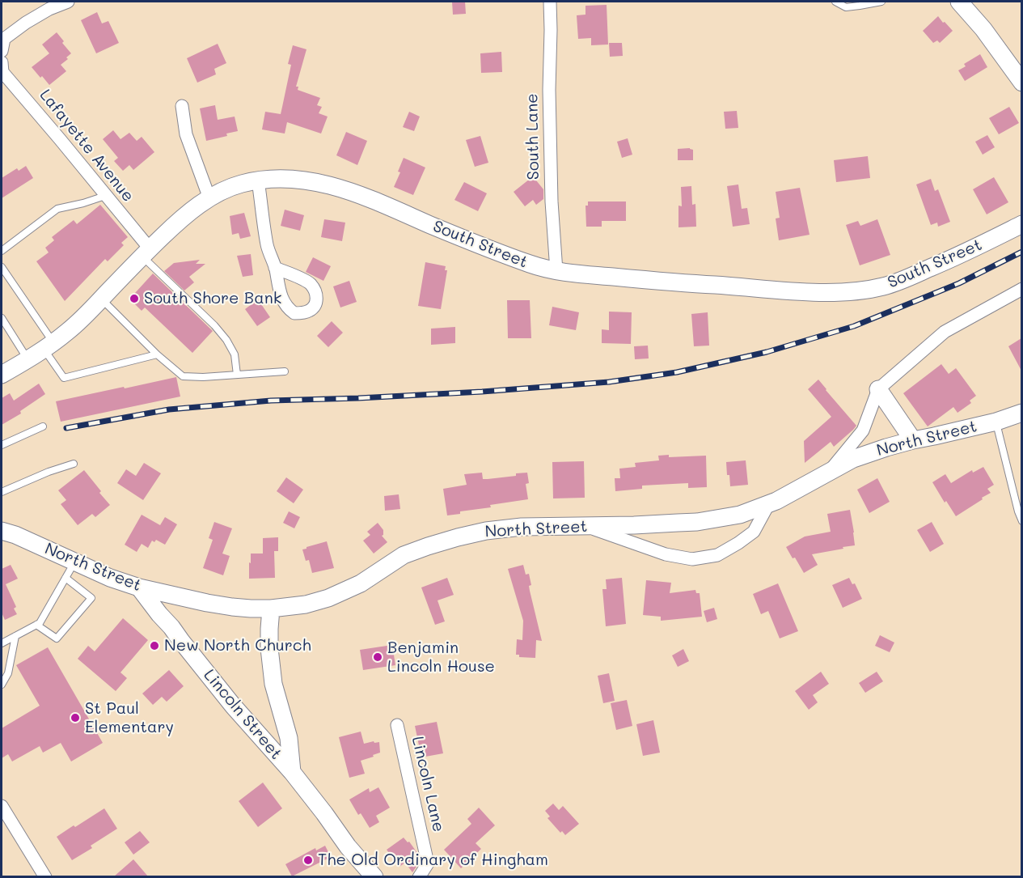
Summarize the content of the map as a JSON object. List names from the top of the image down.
{
  "streets": {
    "main road": ["South Street", "North Street", "Lincoln Street"],
    "street": ["South Lane", "Lafayette Avenue", "Lincoln Lane"]
  },
  "crossings": [
    ["South Lane", "South Street"],
    ["Lafayette Avenue", "South Street"],
    ["North Street", "Lincoln Street"]
  ],
  "places": [
    "South Shore Bank",
    "New North Church",
    "Benjamin Lincoln House",
    "St Paul Elementary",
    "The Old Ordinary of Hingham"
  ]
}
